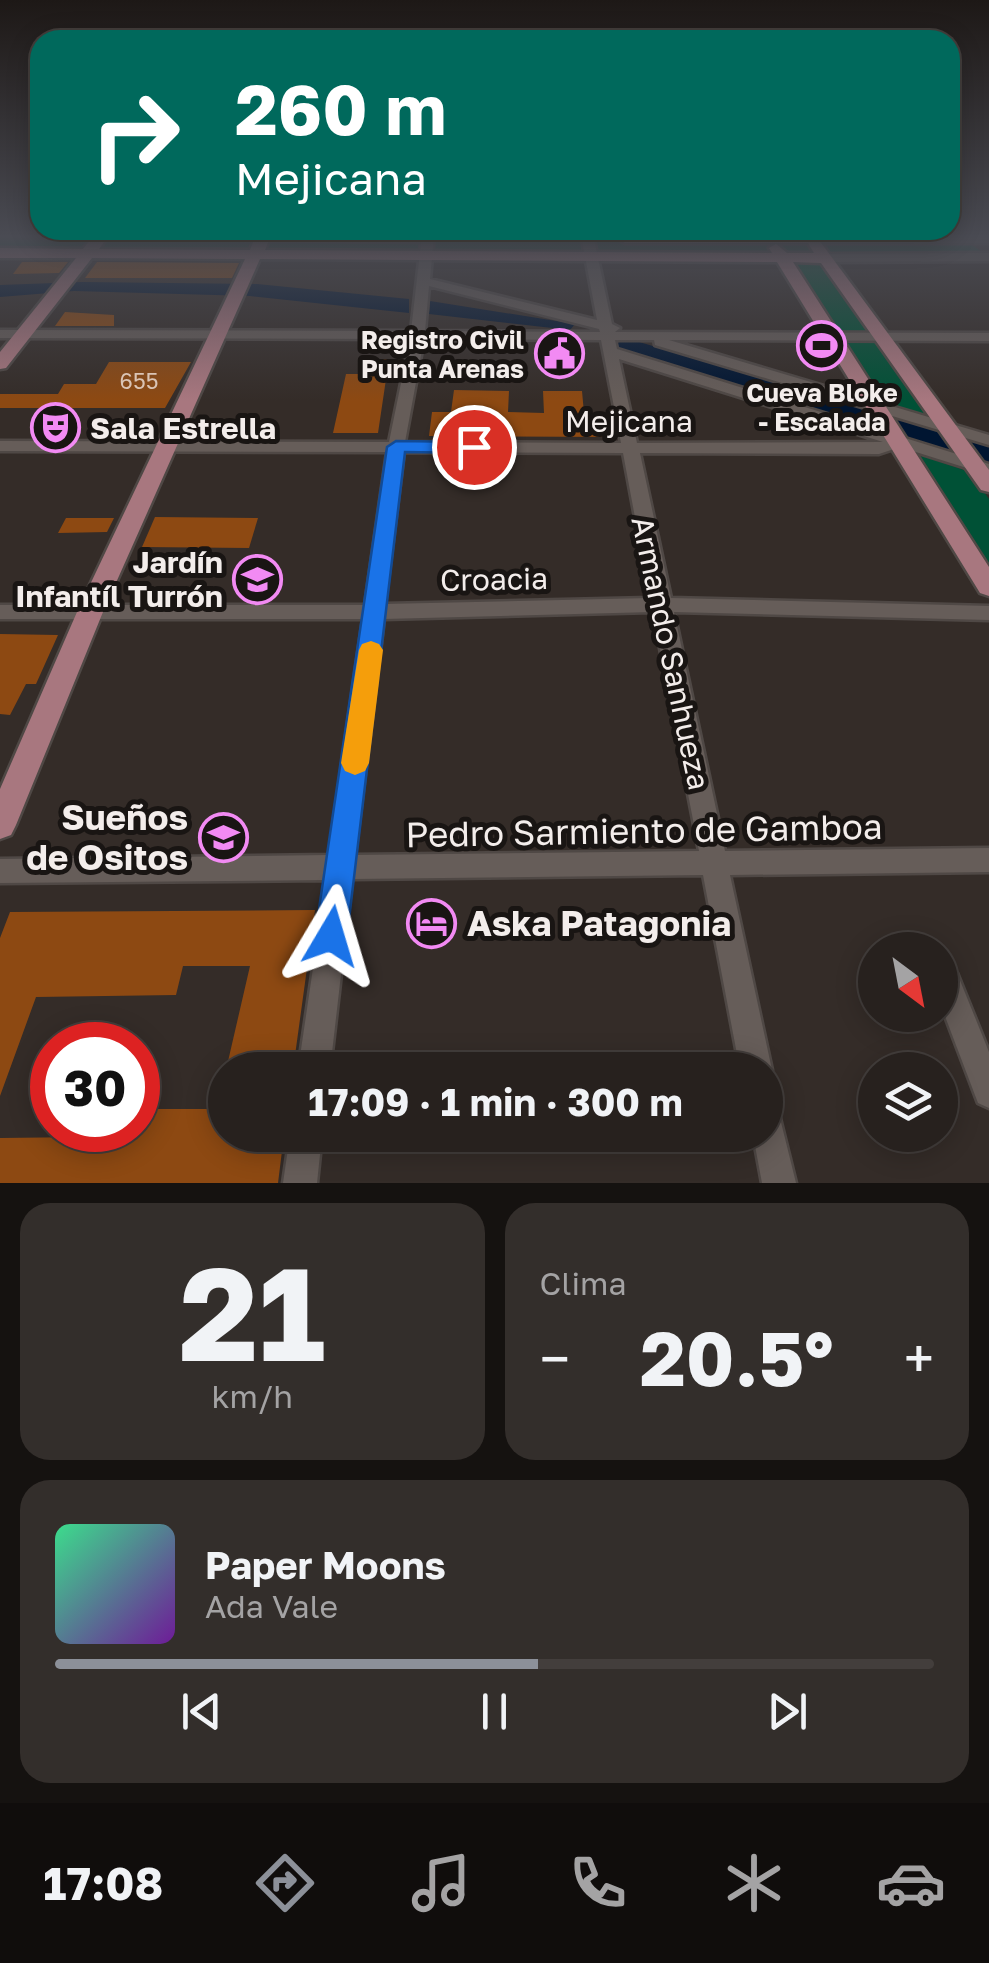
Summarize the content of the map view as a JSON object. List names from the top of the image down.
{
  "streets": {
    "street": [
      "Mejicana",
      "Croacia",
      "Armando Sanhueza",
      "Pedro Sarmiento de Gamboa"
    ]
  },
  "crossings": [
    ["Mejicana", "Armando Sanhueza"],
    ["Croacia", "Armando Sanhueza"],
    ["Armando Sanhueza", "Pedro Sarmiento de Gamboa"]
  ],
  "places": {
    "sports": ["Cueva Bloke - Escalada"],
    "public building": ["Registro Civil Punta Arenas"],
    "theatre": ["Sala Estrella"],
    "school or university": ["Jardín Infantíl Turrón", "Sueños de Ositos"],
    "hotel": ["Aska Patagonia"]
  },
  "house_numbers": ["655"],
  "north": "bottom right",
  "page": {
    "turn": ["260 m", "Mejicana"],
    "limit": "30",
    "trip": "17:09 · 1 min · 300 m",
    "tile": [
      ["21", "km/h"],
      "Clima"
    ],
    "heat": ["−", "20.5°", "+"],
    "song": ["Paper Moons", "Ada Vale"],
    "tabs": "17:08"
  }
}
